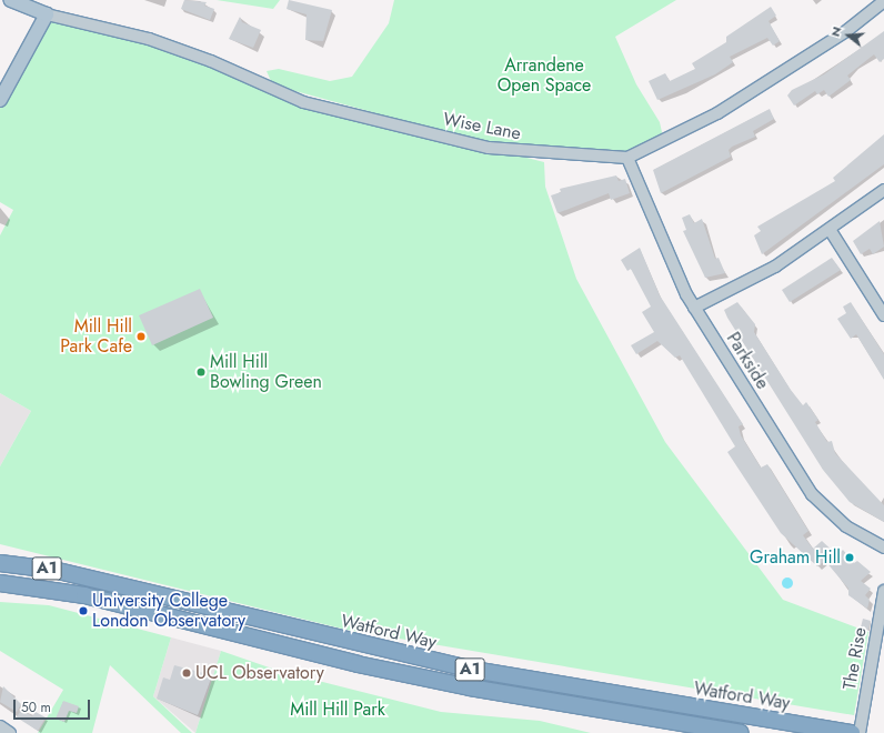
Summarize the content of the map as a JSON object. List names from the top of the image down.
{
  "streets": {
    "highway": ["A1", "Watford Way"],
    "street": ["Wise Lane", "Parkside", "The Rise"]
  },
  "crossings": [
    ["Wise Lane", "Parkside"]
  ],
  "parks": ["Arrandene Open Space", "Mill Hill Park"],
  "places": [
    "Mill Hill Park Cafe",
    "Mill Hill Bowling Green",
    "Graham Hill",
    "University College London Observatory",
    "UCL Observatory"
  ],
  "scale_bar": "50 m",
  "north": "left"
}
